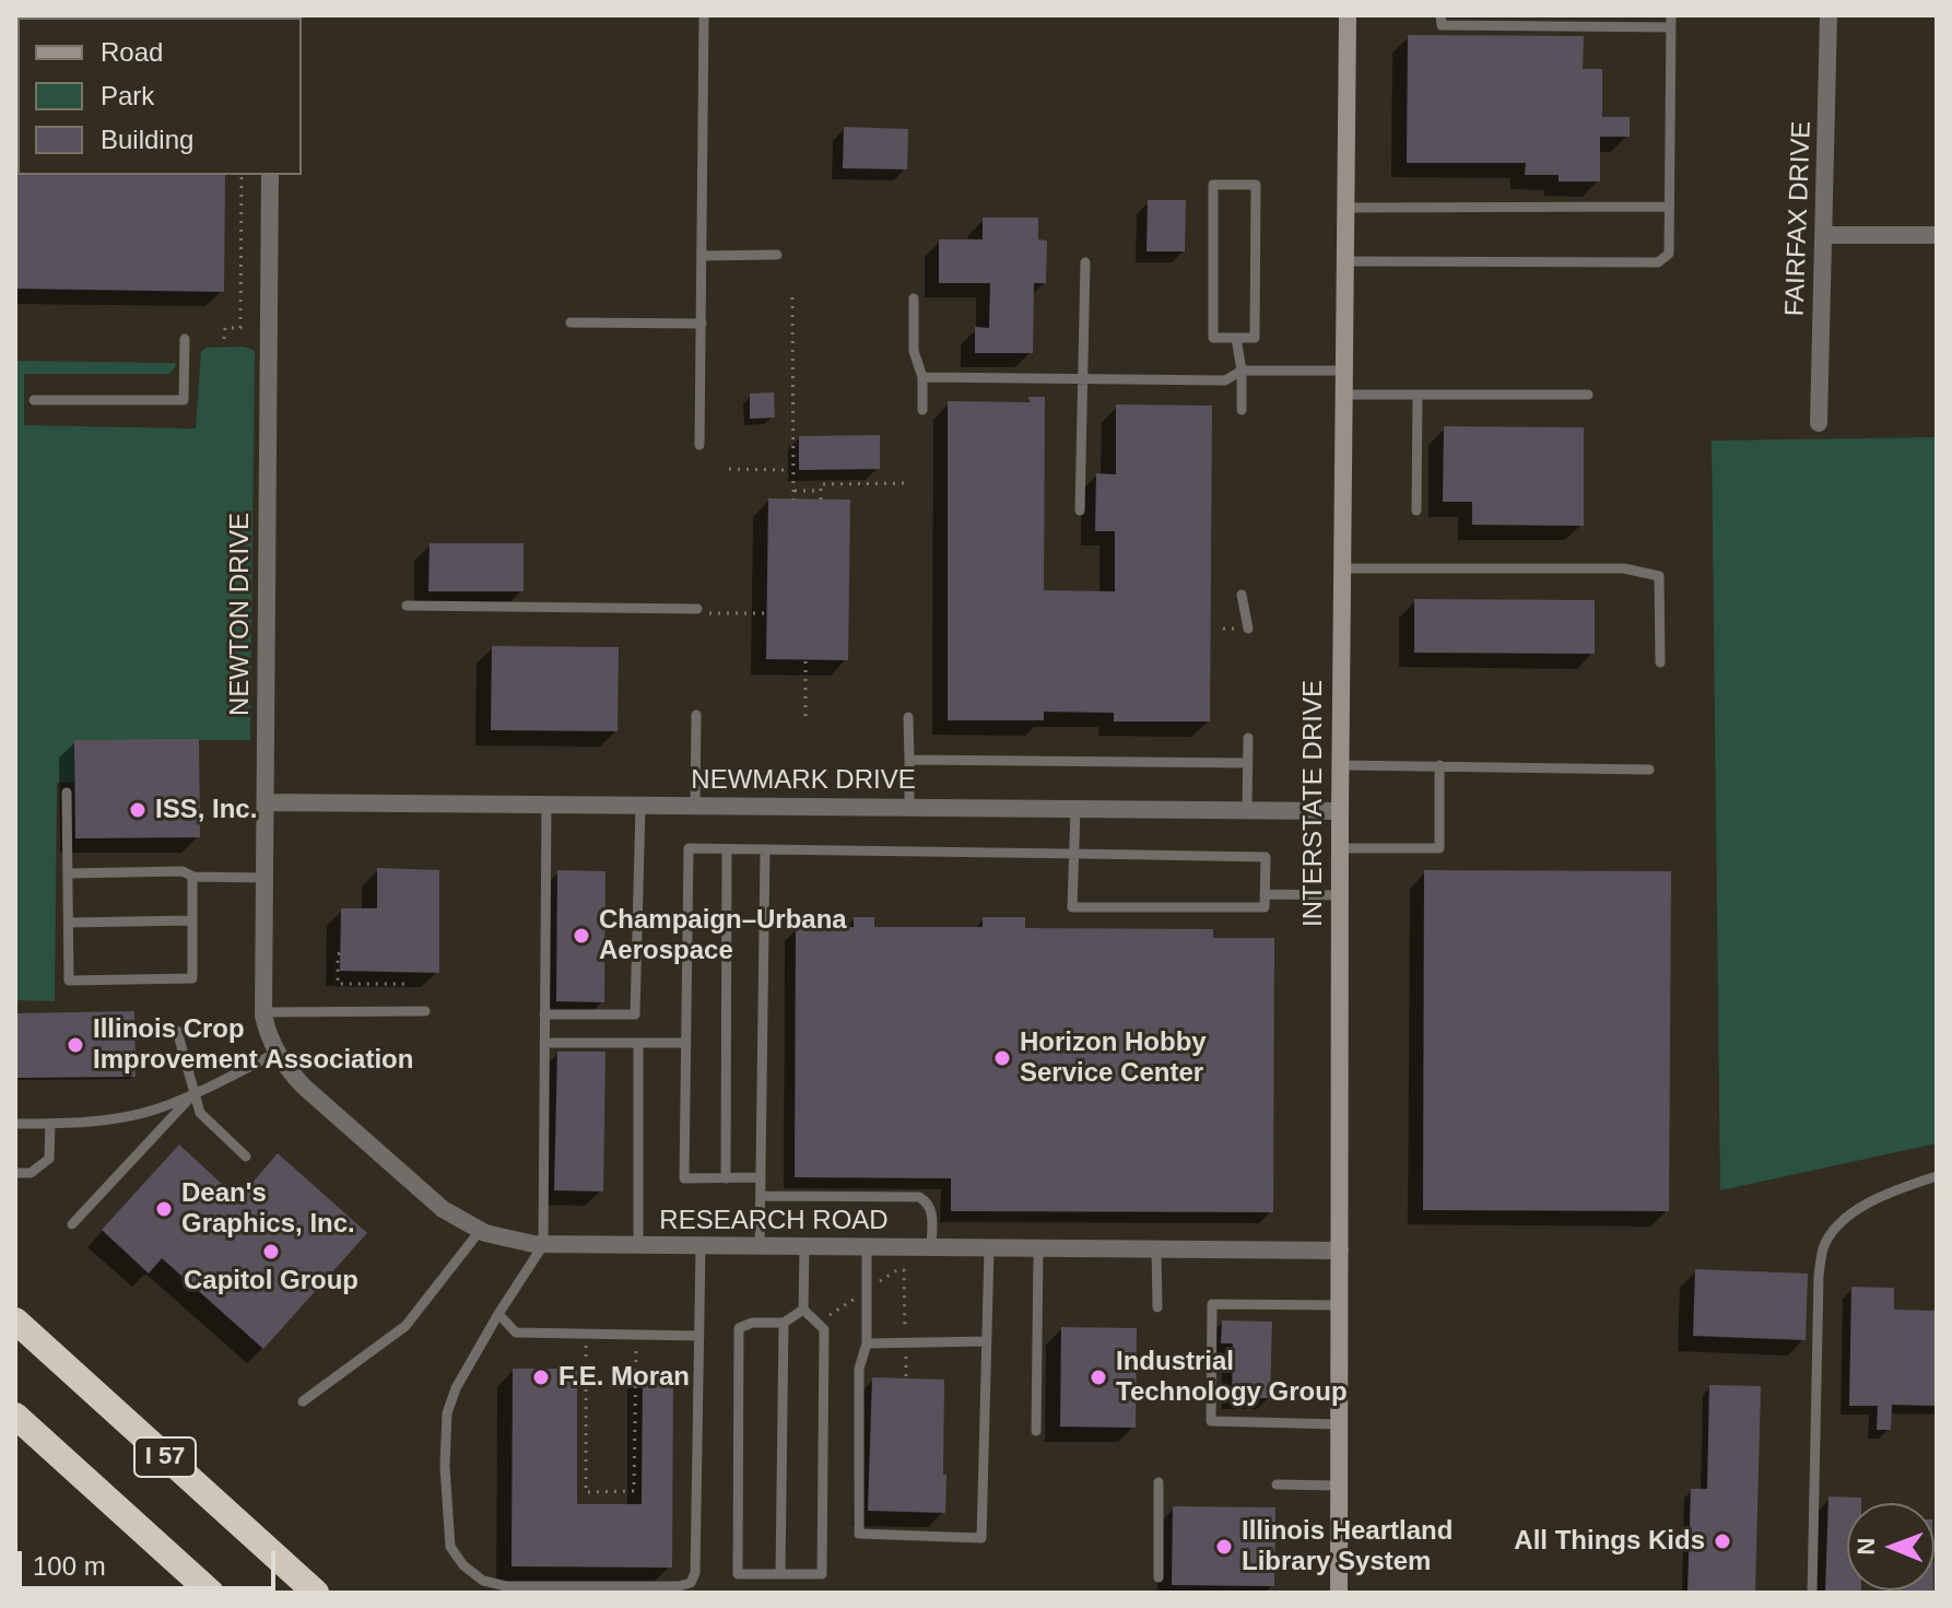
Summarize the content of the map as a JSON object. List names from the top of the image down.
{
  "streets": {
    "highway": ["I 57"],
    "main road": ["INTERSTATE DRIVE"],
    "street": [
      "FAIRFAX DRIVE",
      "NEWTON DRIVE",
      "NEWMARK DRIVE",
      "RESEARCH ROAD"
    ]
  },
  "crossings": [
    ["NEWTON DRIVE", "NEWMARK DRIVE"],
    ["NEWTON DRIVE", "RESEARCH ROAD"],
    ["NEWMARK DRIVE", "INTERSTATE DRIVE"],
    ["INTERSTATE DRIVE", "RESEARCH ROAD"]
  ],
  "places": [
    "ISS, Inc.",
    "Champaign–Urbana Aerospace",
    "Illinois Crop Improvement Association",
    "Horizon Hobby Service Center",
    "Dean's Graphics, Inc.",
    "Capitol Group",
    "F.E. Moran",
    "Industrial Technology Group",
    "All Things Kids",
    "Illinois Heartland Library System"
  ],
  "legend": ["Road", "Park", "Building"],
  "scale_bar": "100 m",
  "north": "left"
}
